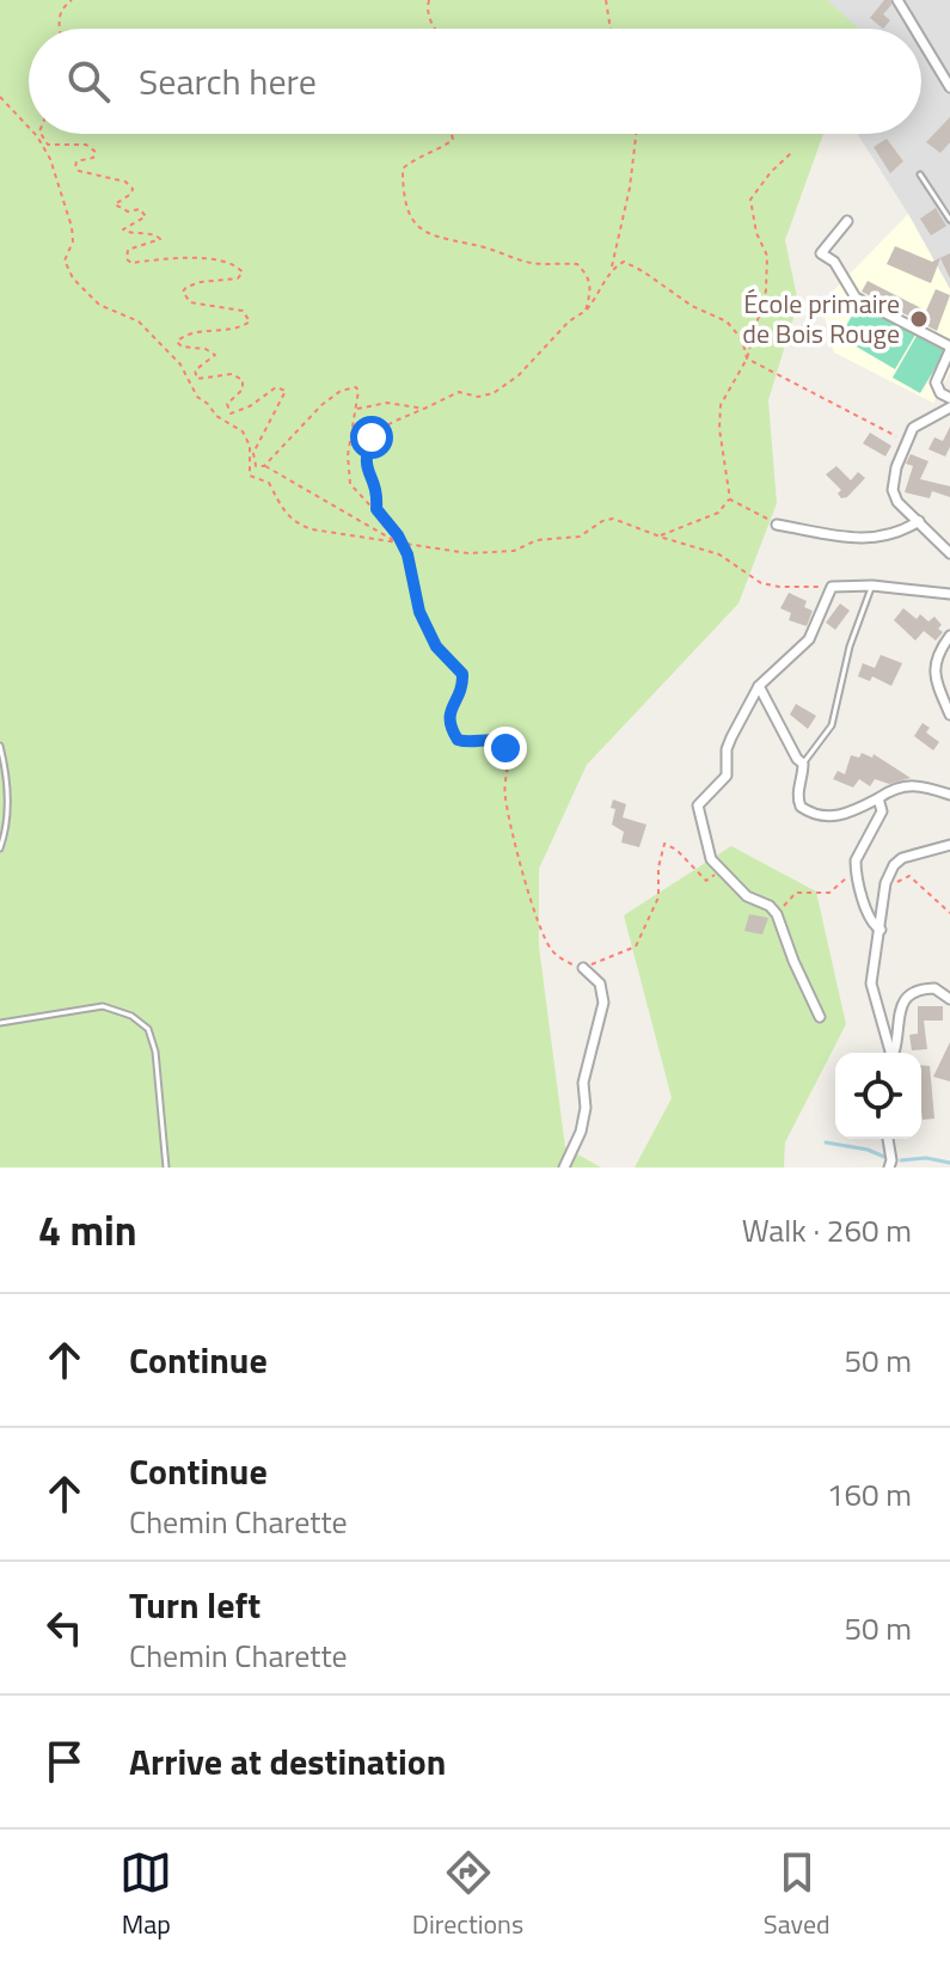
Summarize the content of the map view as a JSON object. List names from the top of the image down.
{
  "places": ["École primaire de Bois Rouge"],
  "page": {
    "search": "Search here",
    "heading": ["4 min", "Walk · 260 m"],
    "list": [
      ["Continue", "50 m"],
      ["Continue", "Chemin Charette", "160 m"],
      ["Turn left", "Chemin Charette", "50 m"],
      "Arrive at destination"
    ],
    "nav": ["Map", "Directions", "Saved"]
  }
}
